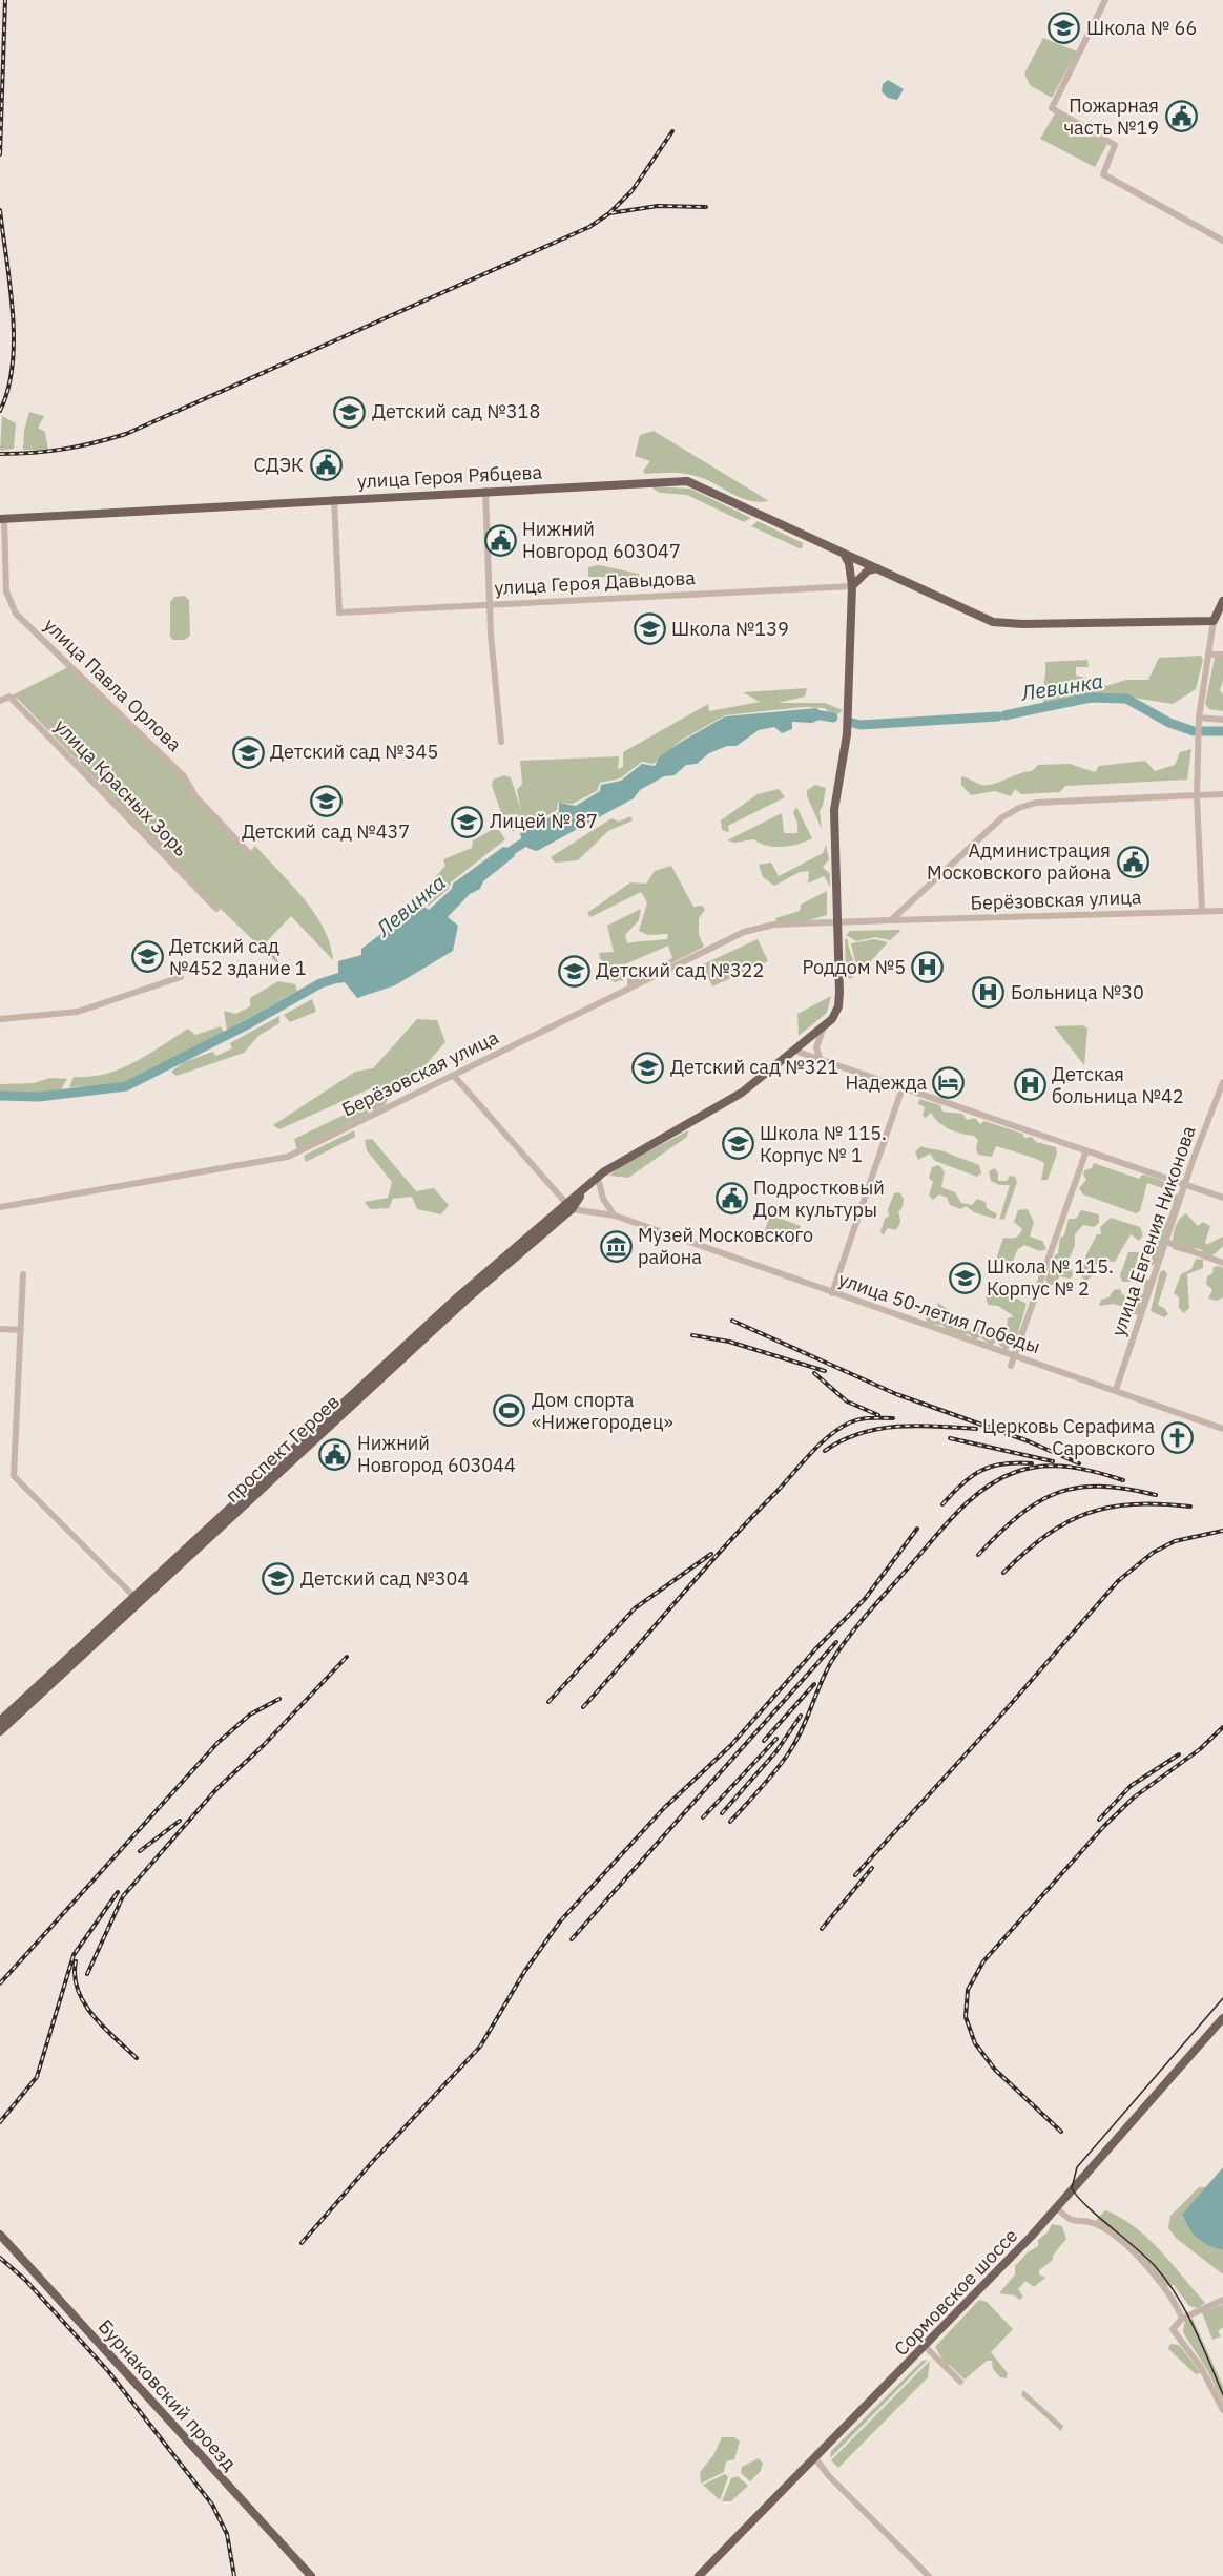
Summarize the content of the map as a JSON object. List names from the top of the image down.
{
  "streets": {
    "main road": [
      "улица Героя Рябцева",
      "проспект Героев",
      "Сормовское шоссе",
      "Бурнаковский проезд"
    ],
    "street": [
      "улица Героя Давыдова",
      "улица Павла Орлова",
      "улица Красных Зорь",
      "Берёзовская улица",
      "улица Евгения Никонова",
      "улица 50-летия Победы"
    ]
  },
  "crossings": [
    ["улица Героя Рябцева", "улица Героя Давыдова"],
    ["улица Героя Рябцева", "улица Павла Орлова"],
    ["улица Евгения Никонова", "улица 50-летия Победы"],
    ["улица 50-летия Победы", "проспект Героев"]
  ],
  "water": ["Левинка"],
  "places": {
    "school or university": [
      "Школа № 66",
      "Детский сад №318",
      "Школа №139",
      "Детский сад №345",
      "Детский сад №437",
      "Лицей № 87",
      "Детский сад №452 здание 1",
      "Детский сад №322",
      "Детский сад №321",
      "Школа № 115. Корпус № 1",
      "Школа № 115. Корпус № 2",
      "Детский сад №304"
    ],
    "public building": [
      "Пожарная часть №19",
      "СДЭК",
      "Нижний Новгород 603047",
      "Администрация Московского района",
      "Подростковый Дом культуры",
      "Нижний Новгород 603044"
    ],
    "hospital": ["Роддом №5", "Больница №30", "Детская больница №42"],
    "hotel": ["Надежда"],
    "museum": ["Музей Московского района"],
    "sports": ["Дом спорта «Нижегородец»"],
    "church": ["Церковь Серафима Саровского"]
  }
}
